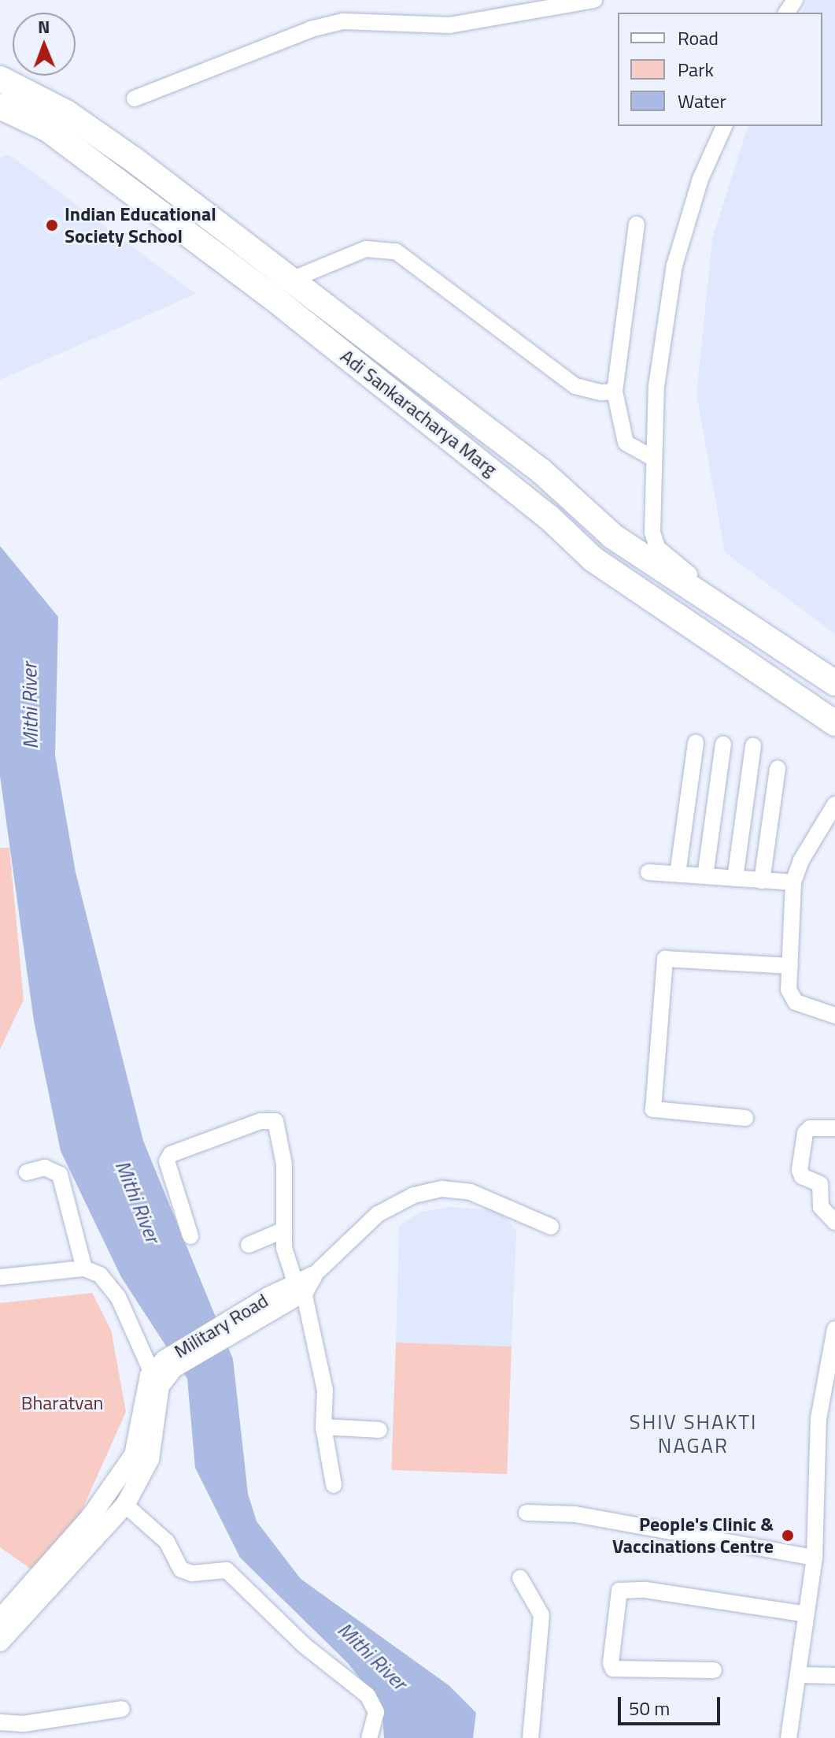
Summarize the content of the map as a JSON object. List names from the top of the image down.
{
  "streets": {
    "main road": ["Adi Sankaracharya Marg"],
    "street": ["Military Road"]
  },
  "districts": ["SHIV SHAKTI NAGAR"],
  "water": ["Mithi River"],
  "parks": ["Bharatvan"],
  "places": ["Indian Educational Society School", "People's Clinic & Vaccinations Centre"],
  "legend": ["Road", "Park", "Water"],
  "scale_bar": "50 m",
  "north": "top"
}
